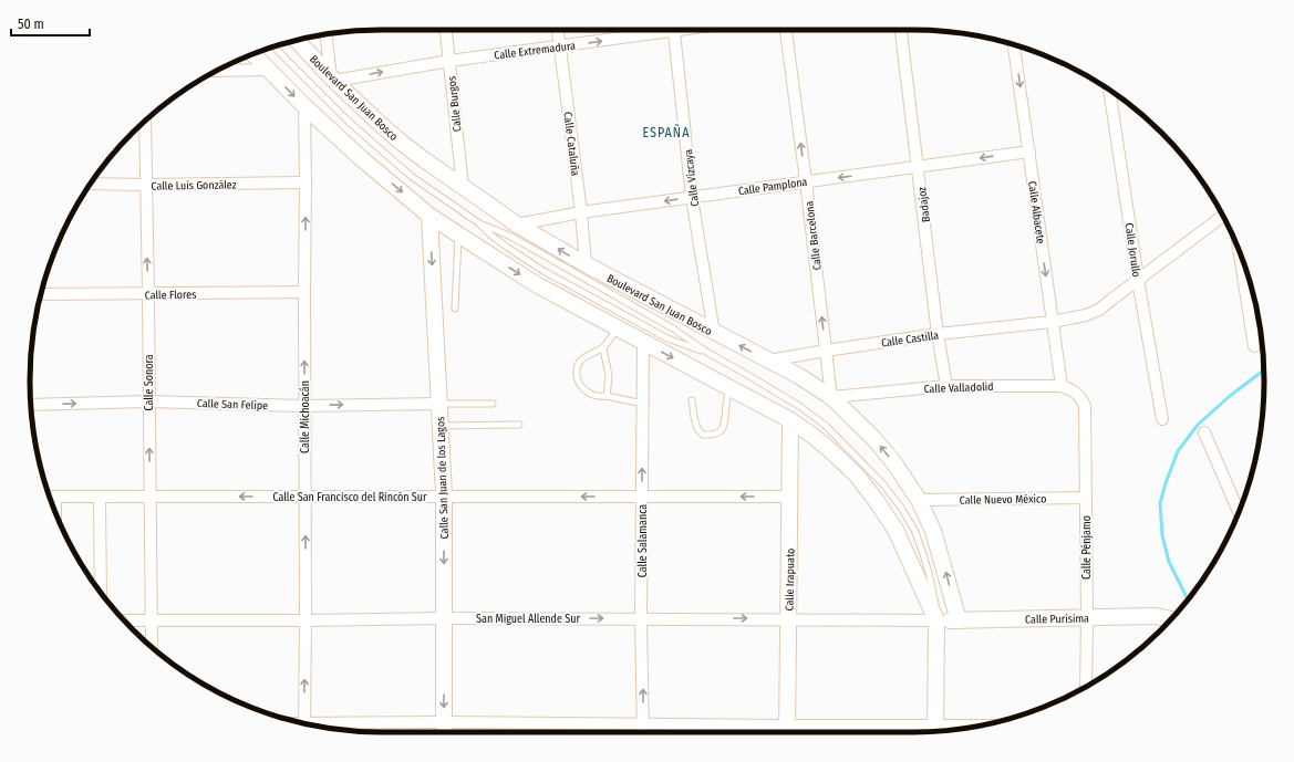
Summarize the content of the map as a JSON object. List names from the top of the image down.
{
  "streets": {
    "street": [
      "Calle Extremadura",
      "Boulevard San Juan Bosco",
      "Calle Burgos",
      "Calle Cataluña",
      "Calle Vizcaya",
      "Calle Luis González",
      "Calle Pamplona",
      "Badajoz",
      "Calle Albacete",
      "Calle Barcelona",
      "Calle Jorullo",
      "Calle Flores",
      "Calle Castilla",
      "Calle Sonora",
      "Calle Valladolid",
      "Calle San Felipe",
      "Calle Michoacán",
      "Calle San Juan de los Lagos",
      "Calle San Francisco del Rincón Sur",
      "Calle Nuevo México",
      "Calle Salamanca",
      "Calle Pénjamo",
      "Calle Irapuato",
      "San Miguel Allende Sur",
      "Calle Purísima"
    ]
  },
  "crossings": [
    ["Calle Extremadura", "Boulevard San Juan Bosco"],
    ["Calle Extremadura", "Calle Burgos"],
    ["Calle Extremadura", "Calle Cataluña"],
    ["Boulevard San Juan Bosco", "Calle Burgos"],
    ["Boulevard San Juan Bosco", "Calle Cataluña"],
    ["Boulevard San Juan Bosco", "Calle Vizcaya"],
    ["Boulevard San Juan Bosco", "Calle Pamplona"],
    ["Boulevard San Juan Bosco", "Calle Barcelona"],
    ["Boulevard San Juan Bosco", "Calle Castilla"],
    ["Boulevard San Juan Bosco", "Calle Valladolid"],
    ["Boulevard San Juan Bosco", "Calle Nuevo México"],
    ["Boulevard San Juan Bosco", "Calle Purísima"],
    ["Calle Cataluña", "Calle Pamplona"],
    ["Calle Vizcaya", "Calle Pamplona"],
    ["Calle Luis González", "Calle Sonora"],
    ["Calle Luis González", "Calle Michoacán"],
    ["Calle Pamplona", "Badajoz"],
    ["Calle Pamplona", "Calle Albacete"],
    ["Calle Pamplona", "Calle Barcelona"],
    ["Badajoz", "Calle Castilla"],
    ["Badajoz", "Calle Valladolid"],
    ["Calle Albacete", "Calle Castilla"],
    ["Calle Albacete", "Calle Valladolid"],
    ["Calle Barcelona", "Calle Castilla"],
    ["Calle Barcelona", "Calle Valladolid"],
    ["Calle Jorullo", "Calle Castilla"],
    ["Calle Flores", "Calle Sonora"],
    ["Calle Flores", "Calle Michoacán"],
    ["Calle Sonora", "Calle San Felipe"],
    ["Calle Sonora", "Calle San Francisco del Rincón Sur"],
    ["Calle Sonora", "San Miguel Allende Sur"],
    ["Calle Valladolid", "Calle Pénjamo"],
    ["Calle San Felipe", "Calle Michoacán"],
    ["Calle San Felipe", "Calle San Juan de los Lagos"],
    ["Calle Michoacán", "Calle San Francisco del Rincón Sur"],
    ["Calle Michoacán", "San Miguel Allende Sur"],
    ["Calle San Juan de los Lagos", "Calle San Francisco del Rincón Sur"],
    ["Calle San Juan de los Lagos", "San Miguel Allende Sur"],
    ["Calle San Francisco del Rincón Sur", "Calle Salamanca"],
    ["Calle San Francisco del Rincón Sur", "Calle Irapuato"],
    ["Calle Nuevo México", "Calle Pénjamo"],
    ["Calle Salamanca", "San Miguel Allende Sur"],
    ["Calle Pénjamo", "Calle Purísima"],
    ["Calle Irapuato", "San Miguel Allende Sur"],
    ["San Miguel Allende Sur", "Calle Purísima"]
  ],
  "one_way": [
    "Calle Extremadura",
    "Calle Pamplona",
    "Calle Albacete",
    "Calle Barcelona",
    "Calle Sonora",
    "Calle San Felipe",
    "Calle Michoacán",
    "Calle San Juan de los Lagos",
    "Calle San Francisco del Rincón Sur",
    "Calle Salamanca",
    "San Miguel Allende Sur"
  ],
  "districts": ["ESPAÑA"],
  "scale_bar": "50 m"
}
